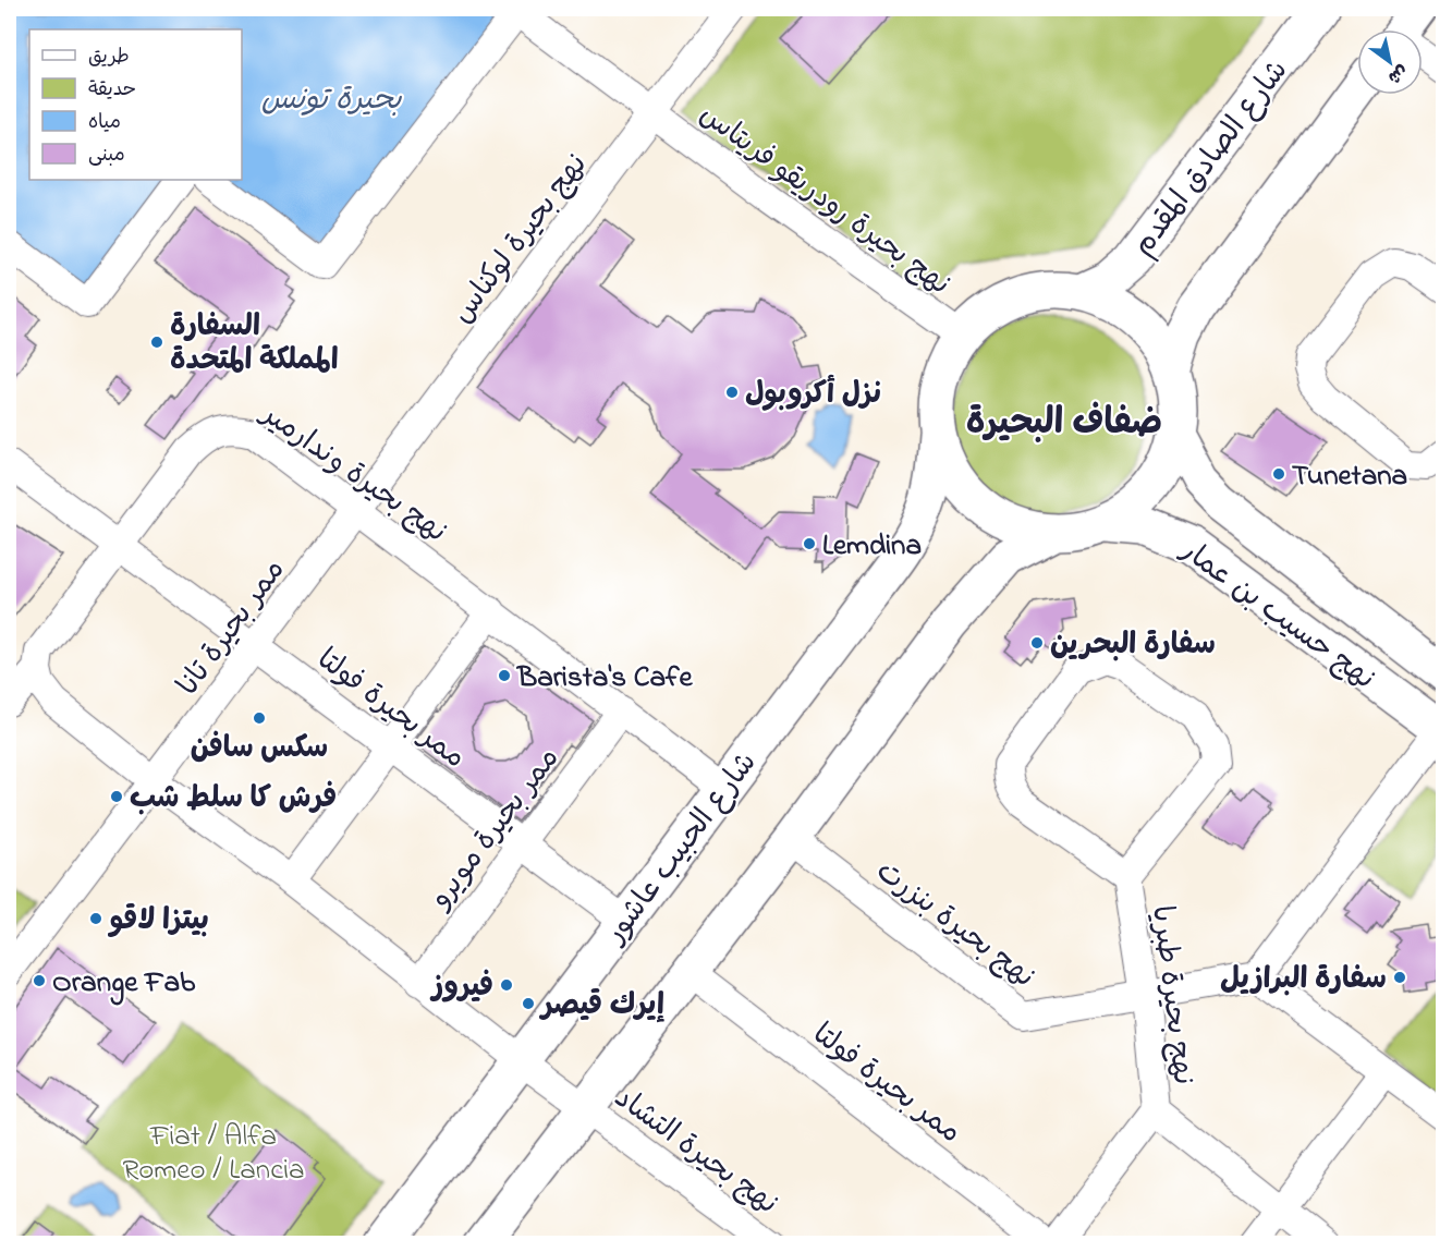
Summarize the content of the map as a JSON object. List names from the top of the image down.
{
  "streets": {
    "main road": ["شارع الصادق المقدم", "نهج حسيب بن عمار", "شارع الحبيب عاشور"],
    "street": [
      "نهج بحيرة رودريقو فريتاس",
      "نهج بحيرة لوكناس",
      "نهج بحيرة وندارمير",
      "ممر بحيرة تانا",
      "ممر بحيرة فولتا",
      "ممر بحيرة مويرو",
      "نهج بحيرة بنزرت",
      "نهج بحيرة طبريا",
      "نهج بحيرة التشاد"
    ]
  },
  "crossings": [
    ["نهج بحيرة رودريقو فريتاس", "نهج بحيرة لوكناس"],
    ["نهج بحيرة لوكناس", "نهج بحيرة وندارمير"],
    ["نهج بحيرة لوكناس", "ممر بحيرة تانا"],
    ["نهج بحيرة وندارمير", "ممر بحيرة تانا"],
    ["نهج بحيرة وندارمير", "ممر بحيرة فولتا"],
    ["نهج بحيرة وندارمير", "ممر بحيرة مويرو"],
    ["نهج بحيرة وندارمير", "شارع الحبيب عاشور"],
    ["ممر بحيرة تانا", "ممر بحيرة فولتا"],
    ["ممر بحيرة فولتا", "ممر بحيرة مويرو"],
    ["ممر بحيرة فولتا", "شارع الحبيب عاشور"],
    ["شارع الحبيب عاشور", "نهج بحيرة التشاد"],
    ["نهج بحيرة بنزرت", "نهج بحيرة طبريا"]
  ],
  "districts": ["ضفاف البحيرة"],
  "water": ["بحيرة تونس"],
  "parks": ["Fiat / Alfa Romeo / Lancia"],
  "places": [
    "السفارة المملكة المتحدة",
    "نزل أكروبول",
    "Tunetana",
    "Lemdina",
    "سفارة البحرين",
    "Barista's Cafe",
    "سكس سافن",
    "فرش كا سلط شب",
    "بيتزا لاقو",
    "سفارة البرازيل",
    "Orange Fab",
    "فيروز",
    "إيرك قيصر"
  ],
  "legend": [
    "طريق",
    "حديقة",
    "مياه",
    "مبنى"
  ],
  "north": "bottom right"
}
